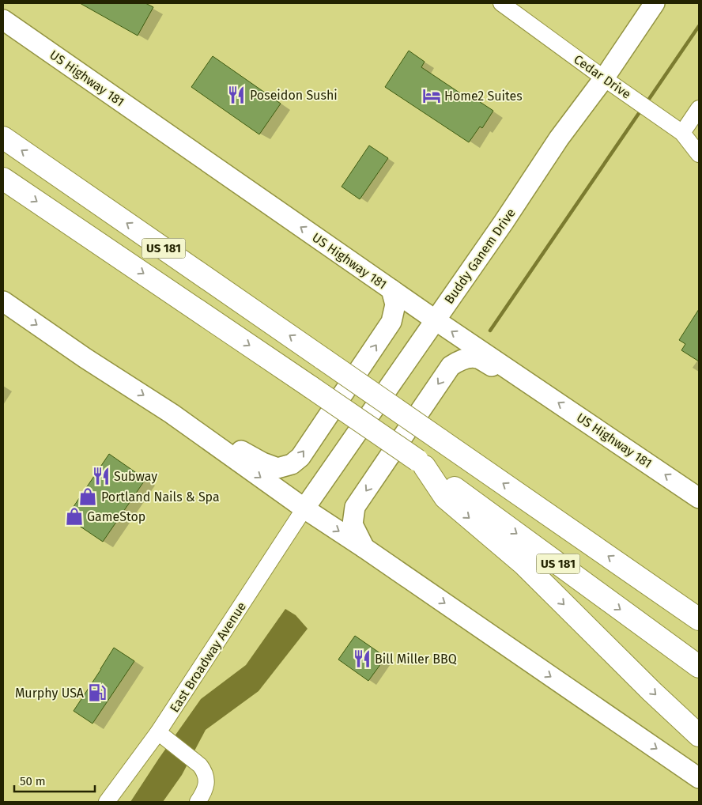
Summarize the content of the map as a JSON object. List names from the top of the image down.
{
  "streets": {
    "highway": ["US 181"],
    "main road": ["US Highway 181", "Buddy Ganem Drive"],
    "street": ["Cedar Drive", "East Broadway Avenue"]
  },
  "crossings": [
    ["Cedar Drive", "Buddy Ganem Drive"],
    ["US Highway 181", "Buddy Ganem Drive"],
    ["Buddy Ganem Drive", "East Broadway Avenue"]
  ],
  "one_way": ["US Highway 181"],
  "places": {
    "restaurant": ["Poseidon Sushi", "Subway", "Bill Miller BBQ"],
    "hotel": ["Home2 Suites"],
    "shop": ["Portland Nails & Spa", "GameStop"],
    "fuel station": ["Murphy USA"]
  },
  "scale_bar": "50 m"
}
